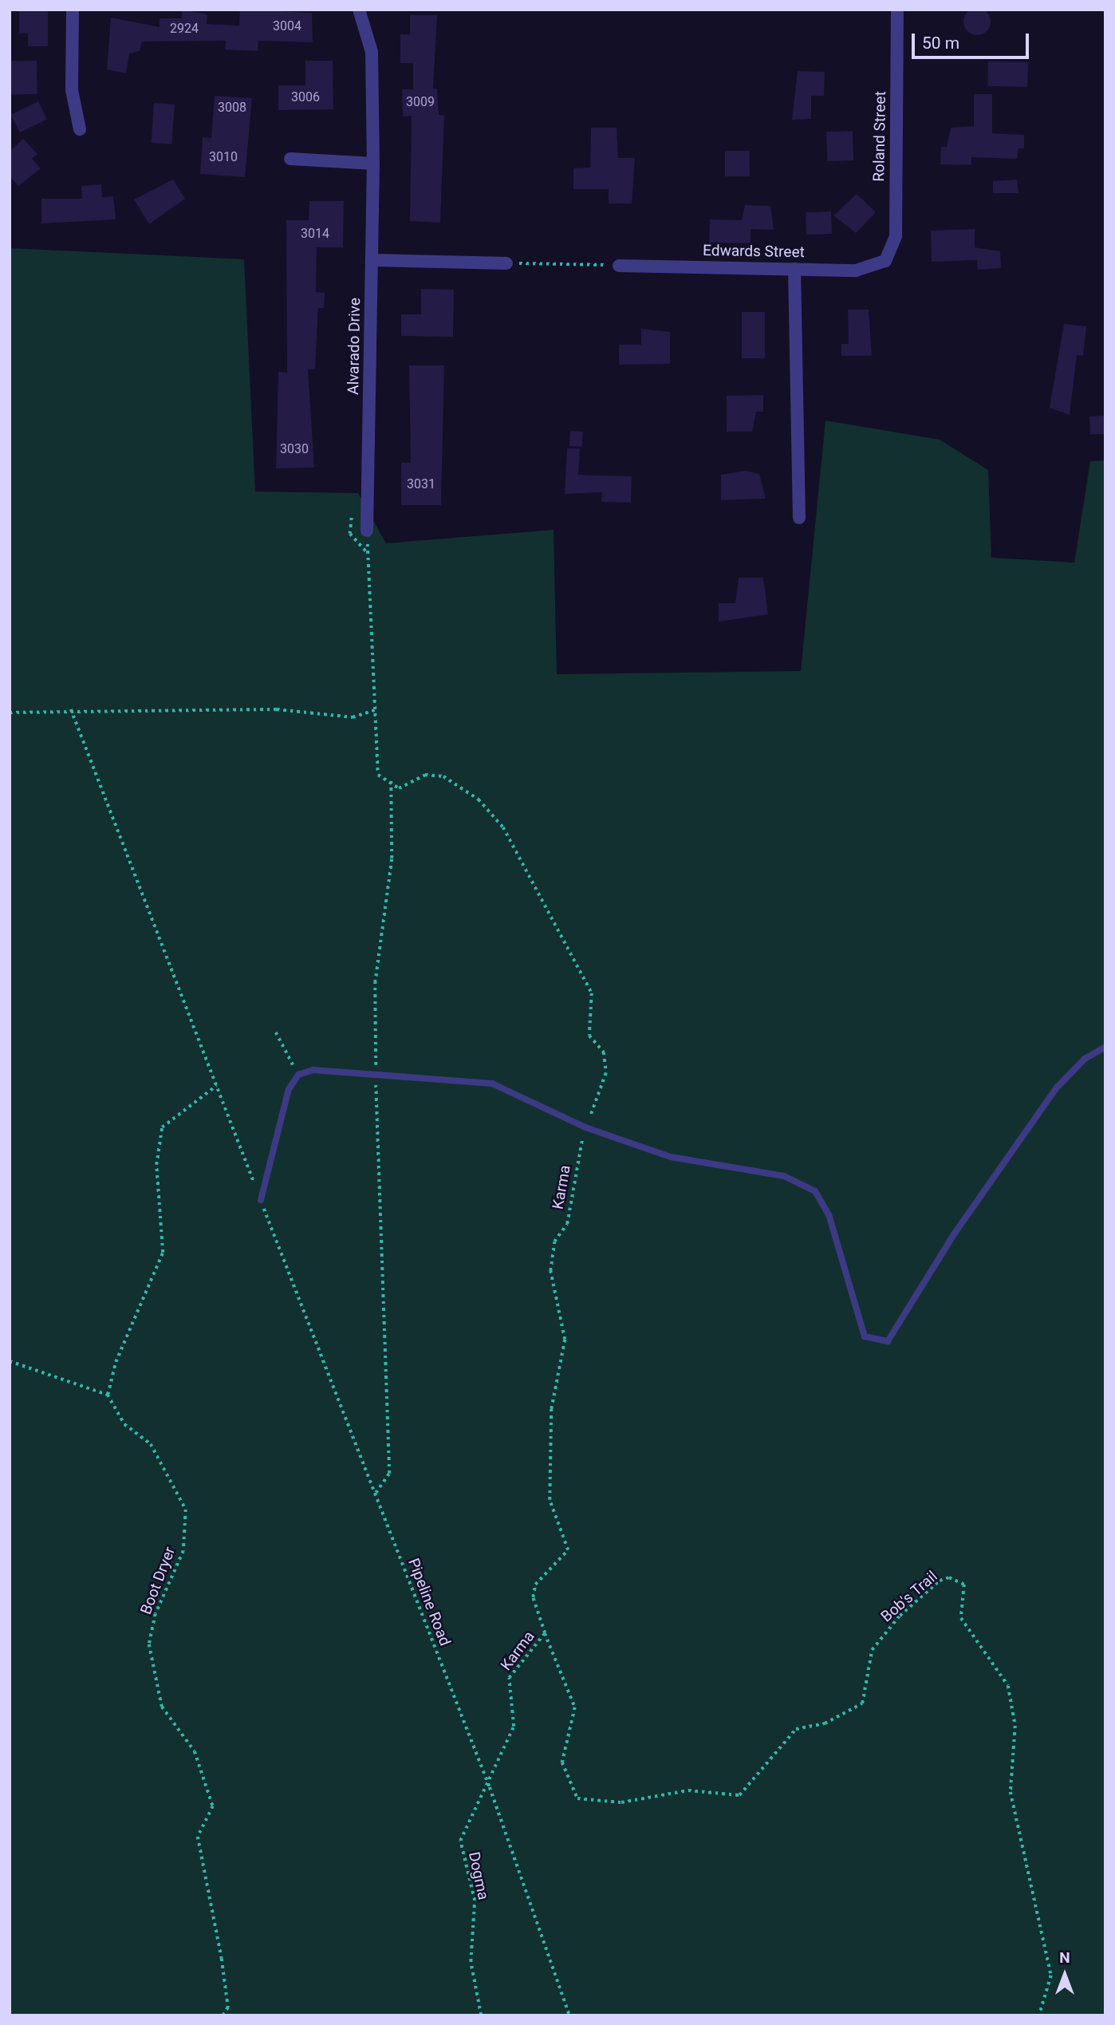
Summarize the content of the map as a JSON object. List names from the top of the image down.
{
  "streets": {
    "street": ["Roland Street", "Edwards Street", "Alvarado Drive"],
    "path": [
      "Karma",
      "Boot Dryer",
      "Bob's Trail",
      "Pipeline Road",
      "Dogma"
    ]
  },
  "crossings": [
    ["Roland Street", "Edwards Street"],
    ["Karma", "Bob's Trail"],
    ["Karma", "Pipeline Road"],
    ["Karma", "Dogma"],
    ["Pipeline Road", "Dogma"]
  ],
  "house_numbers": [
    "3004",
    "2924",
    "3006",
    "3009",
    "3008",
    "3010",
    "3014",
    "3030",
    "3031"
  ],
  "scale_bar": "50 m",
  "north": "top"
}
